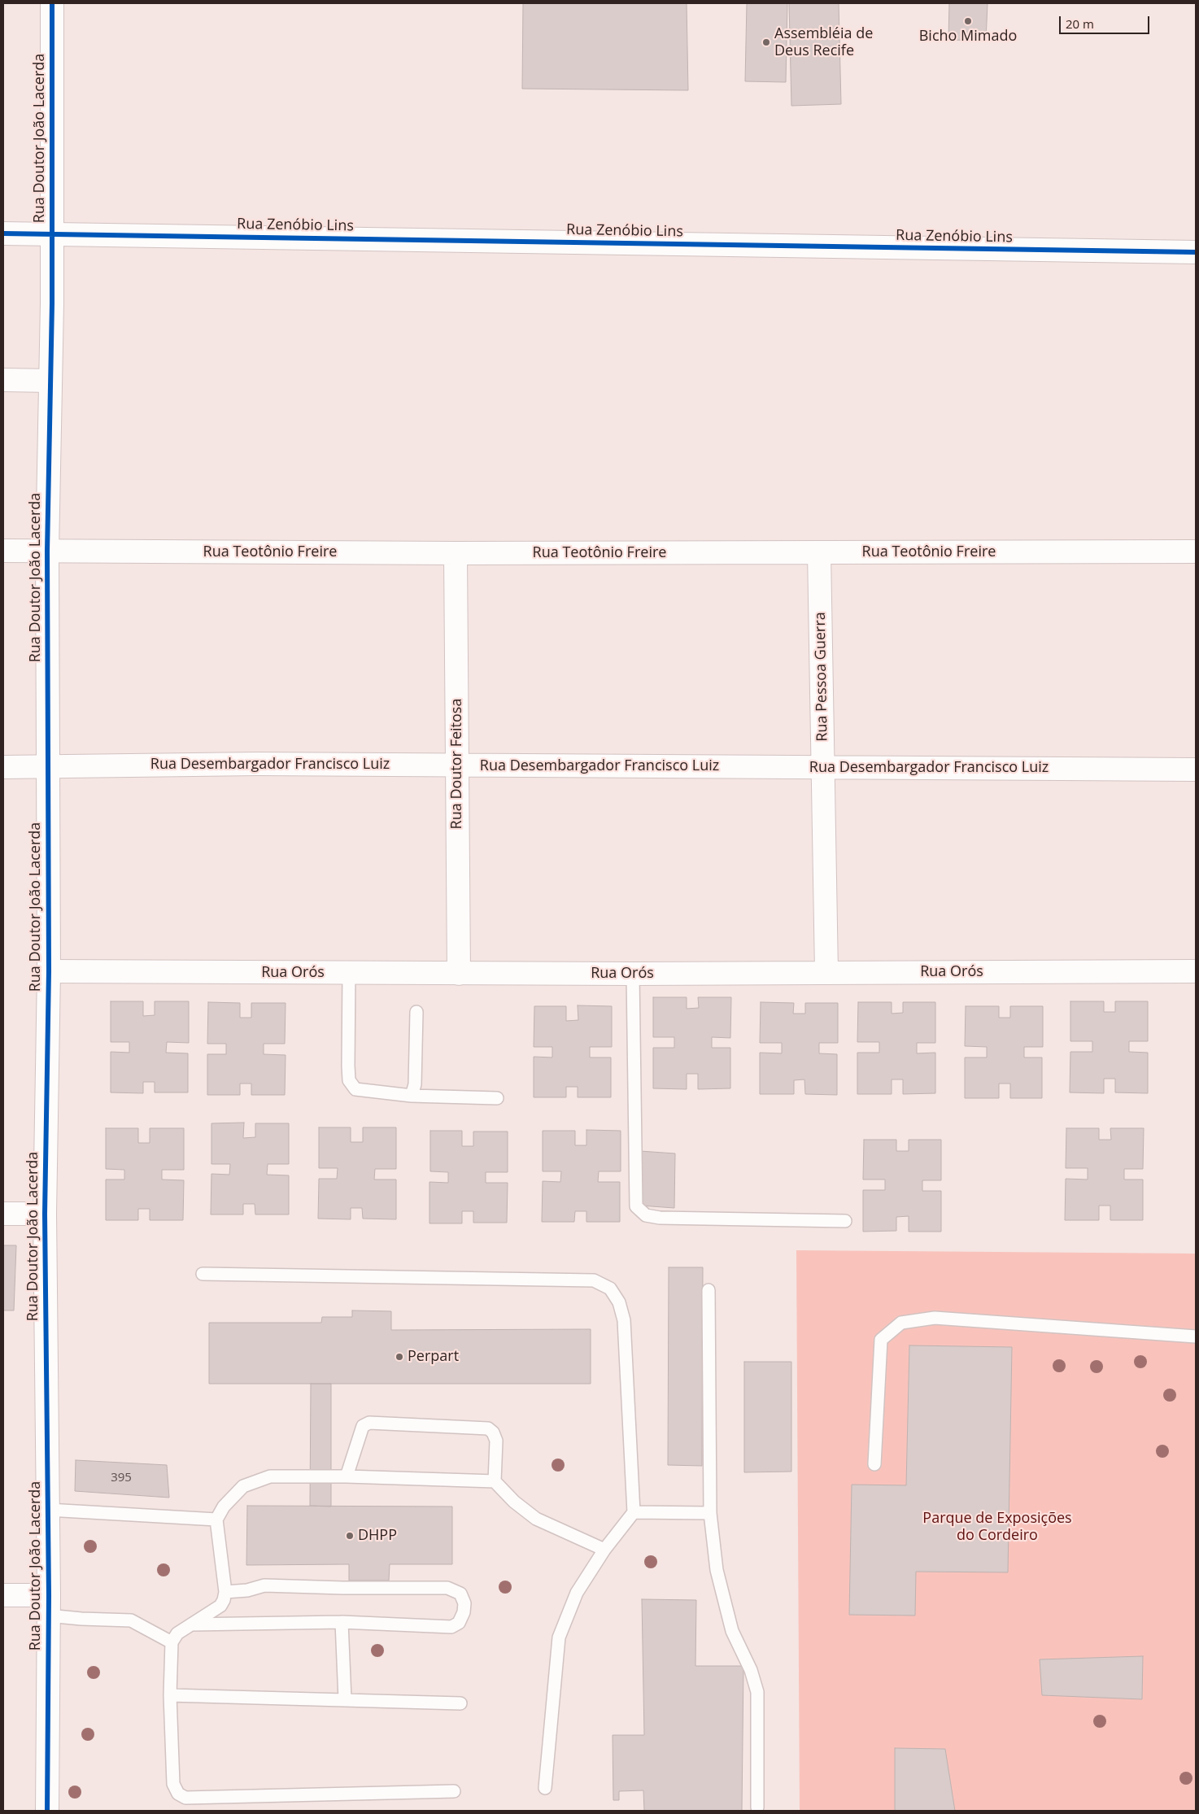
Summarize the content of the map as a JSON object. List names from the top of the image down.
{
  "streets": {
    "street": [
      "Rua Doutor João Lacerda",
      "Rua Zenóbio Lins",
      "Rua Teotônio Freire",
      "Rua Pessoa Guerra",
      "Rua Doutor Feitosa",
      "Rua Desembargador Francisco Luiz",
      "Rua Orós"
    ]
  },
  "crossings": [
    ["Rua Doutor João Lacerda", "Rua Zenóbio Lins"],
    ["Rua Doutor João Lacerda", "Rua Teotônio Freire"],
    ["Rua Doutor João Lacerda", "Rua Desembargador Francisco Luiz"],
    ["Rua Doutor João Lacerda", "Rua Orós"],
    ["Rua Teotônio Freire", "Rua Pessoa Guerra"],
    ["Rua Teotônio Freire", "Rua Doutor Feitosa"],
    ["Rua Pessoa Guerra", "Rua Desembargador Francisco Luiz"],
    ["Rua Pessoa Guerra", "Rua Orós"],
    ["Rua Doutor Feitosa", "Rua Desembargador Francisco Luiz"],
    ["Rua Doutor Feitosa", "Rua Orós"]
  ],
  "parks": ["Parque de Exposições do Cordeiro"],
  "places": [
    "Bicho Mimado",
    "Assembléia de Deus Recife",
    "Perpart",
    "DHPP"
  ],
  "house_numbers": ["395"],
  "scale_bar": "20 m"
}
